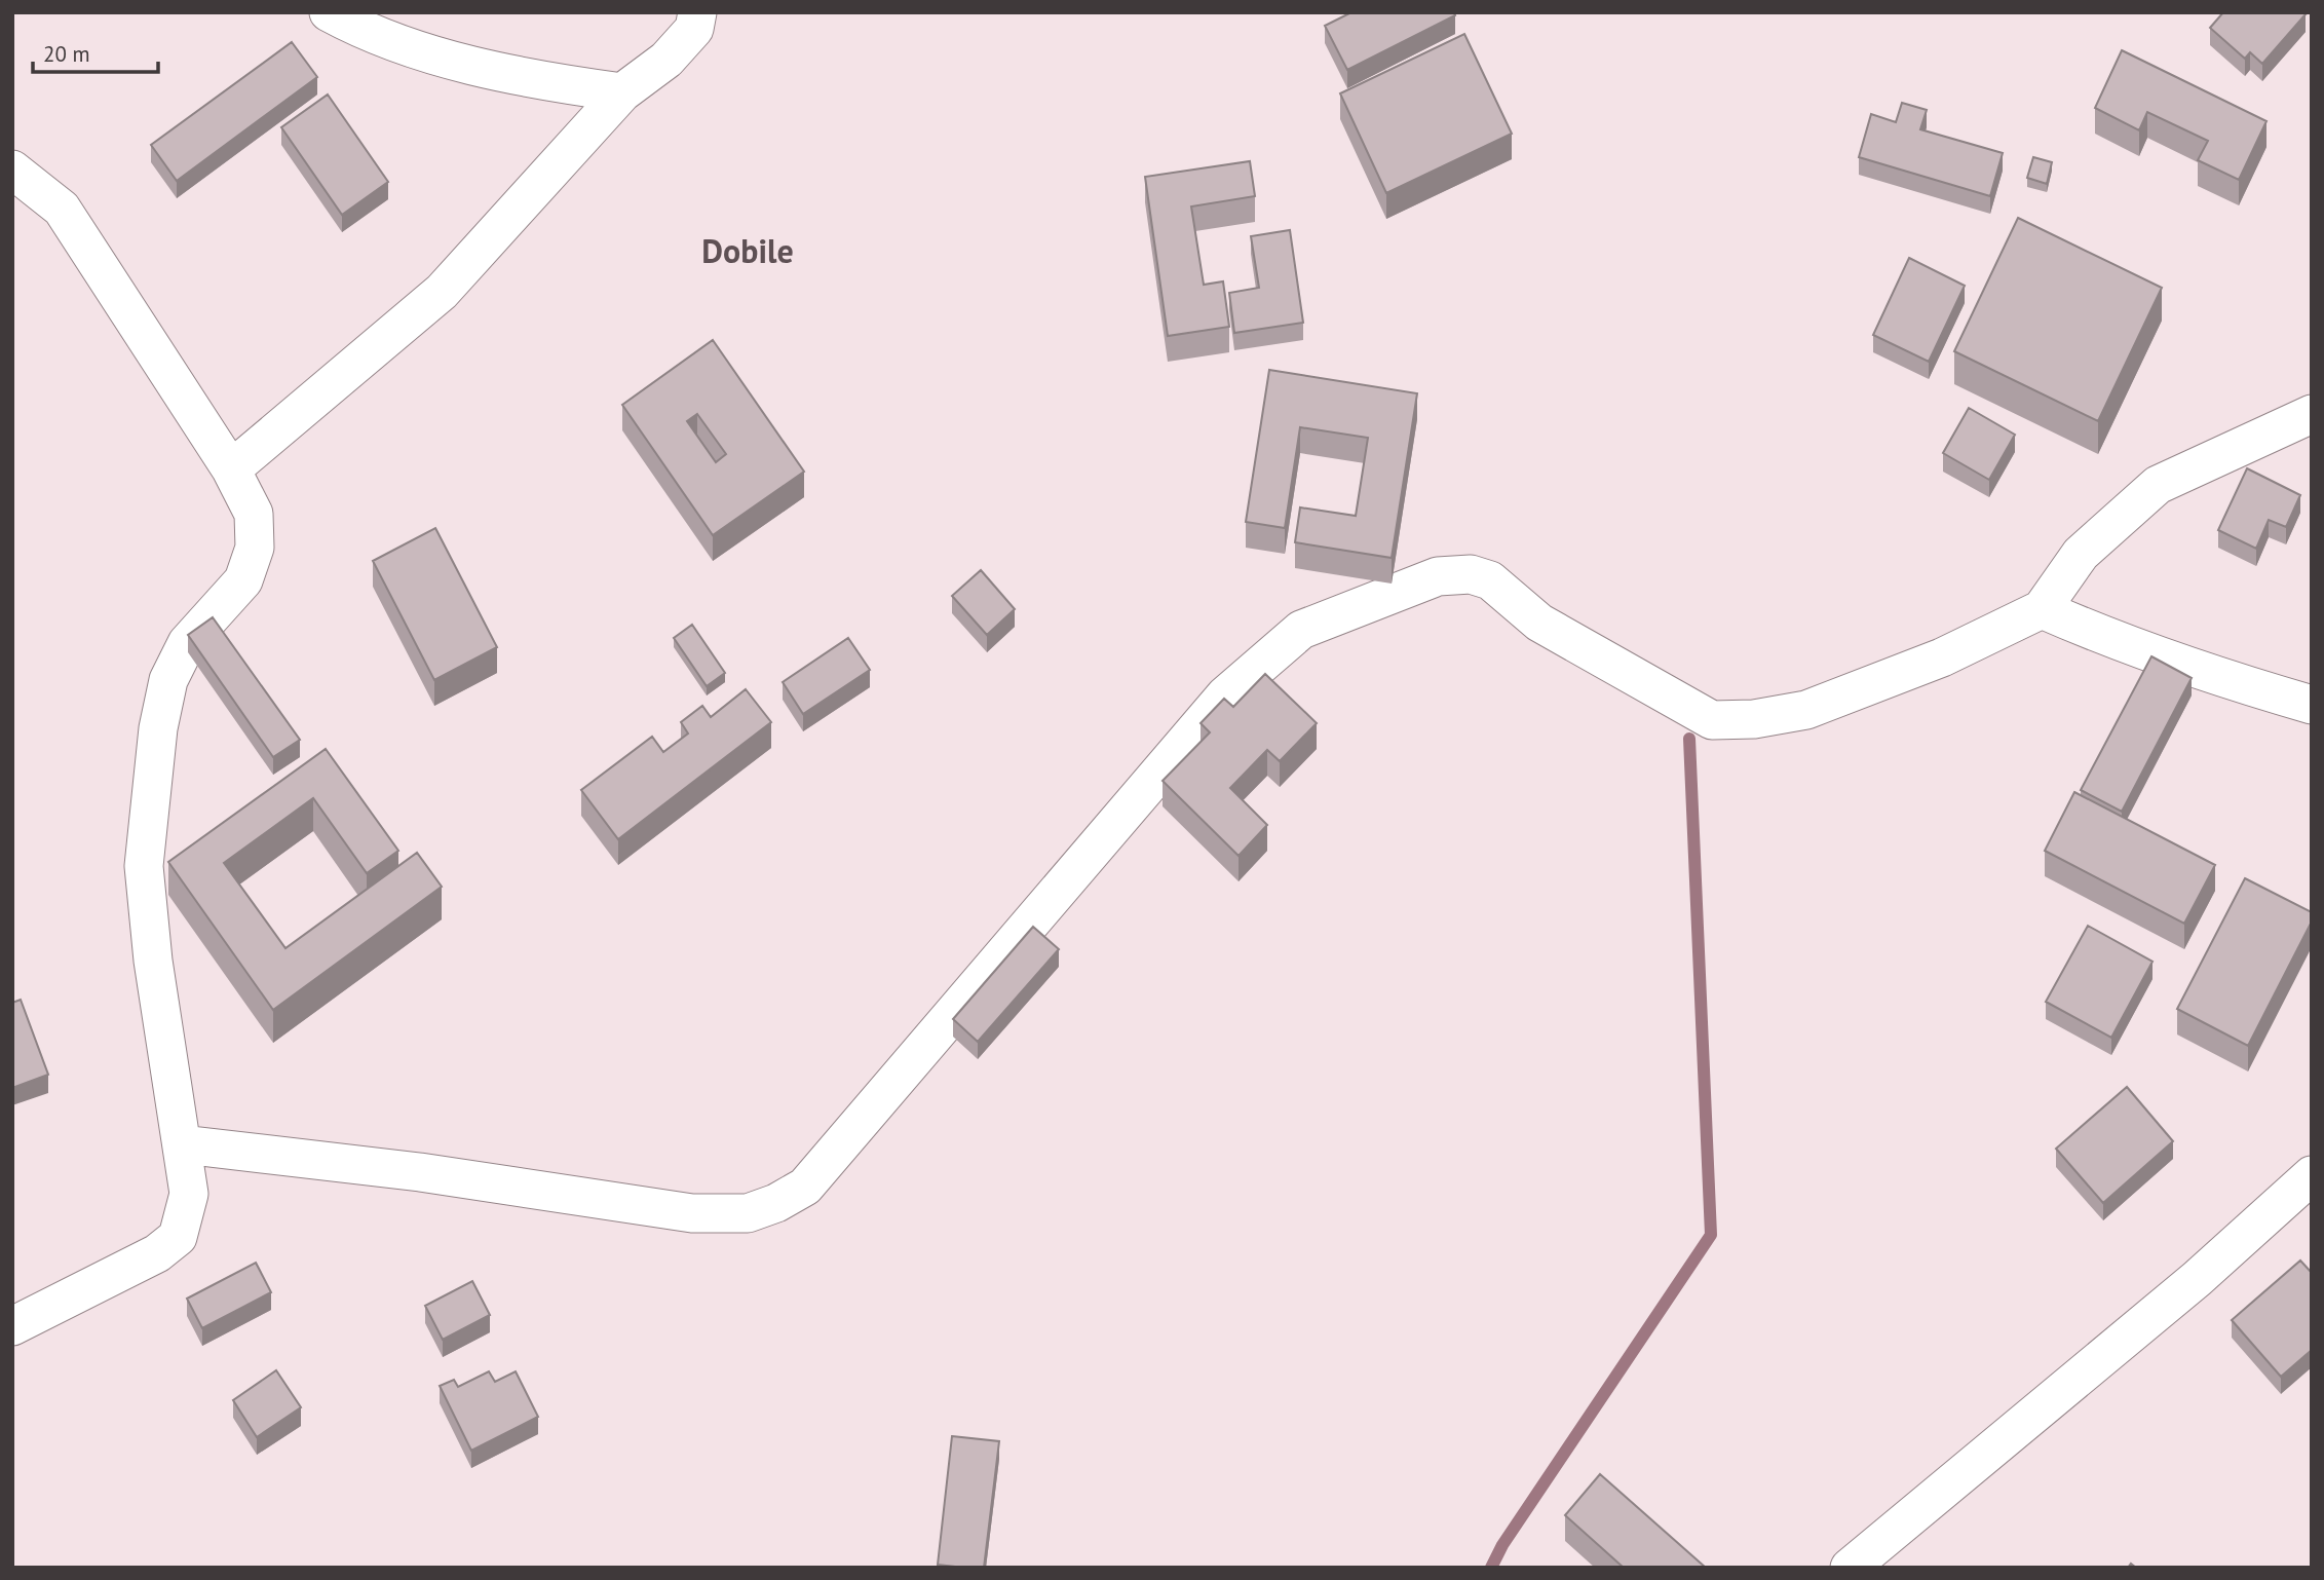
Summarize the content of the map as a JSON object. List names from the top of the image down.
{
  "districts": ["Dobile"],
  "scale_bar": "20 m"
}
